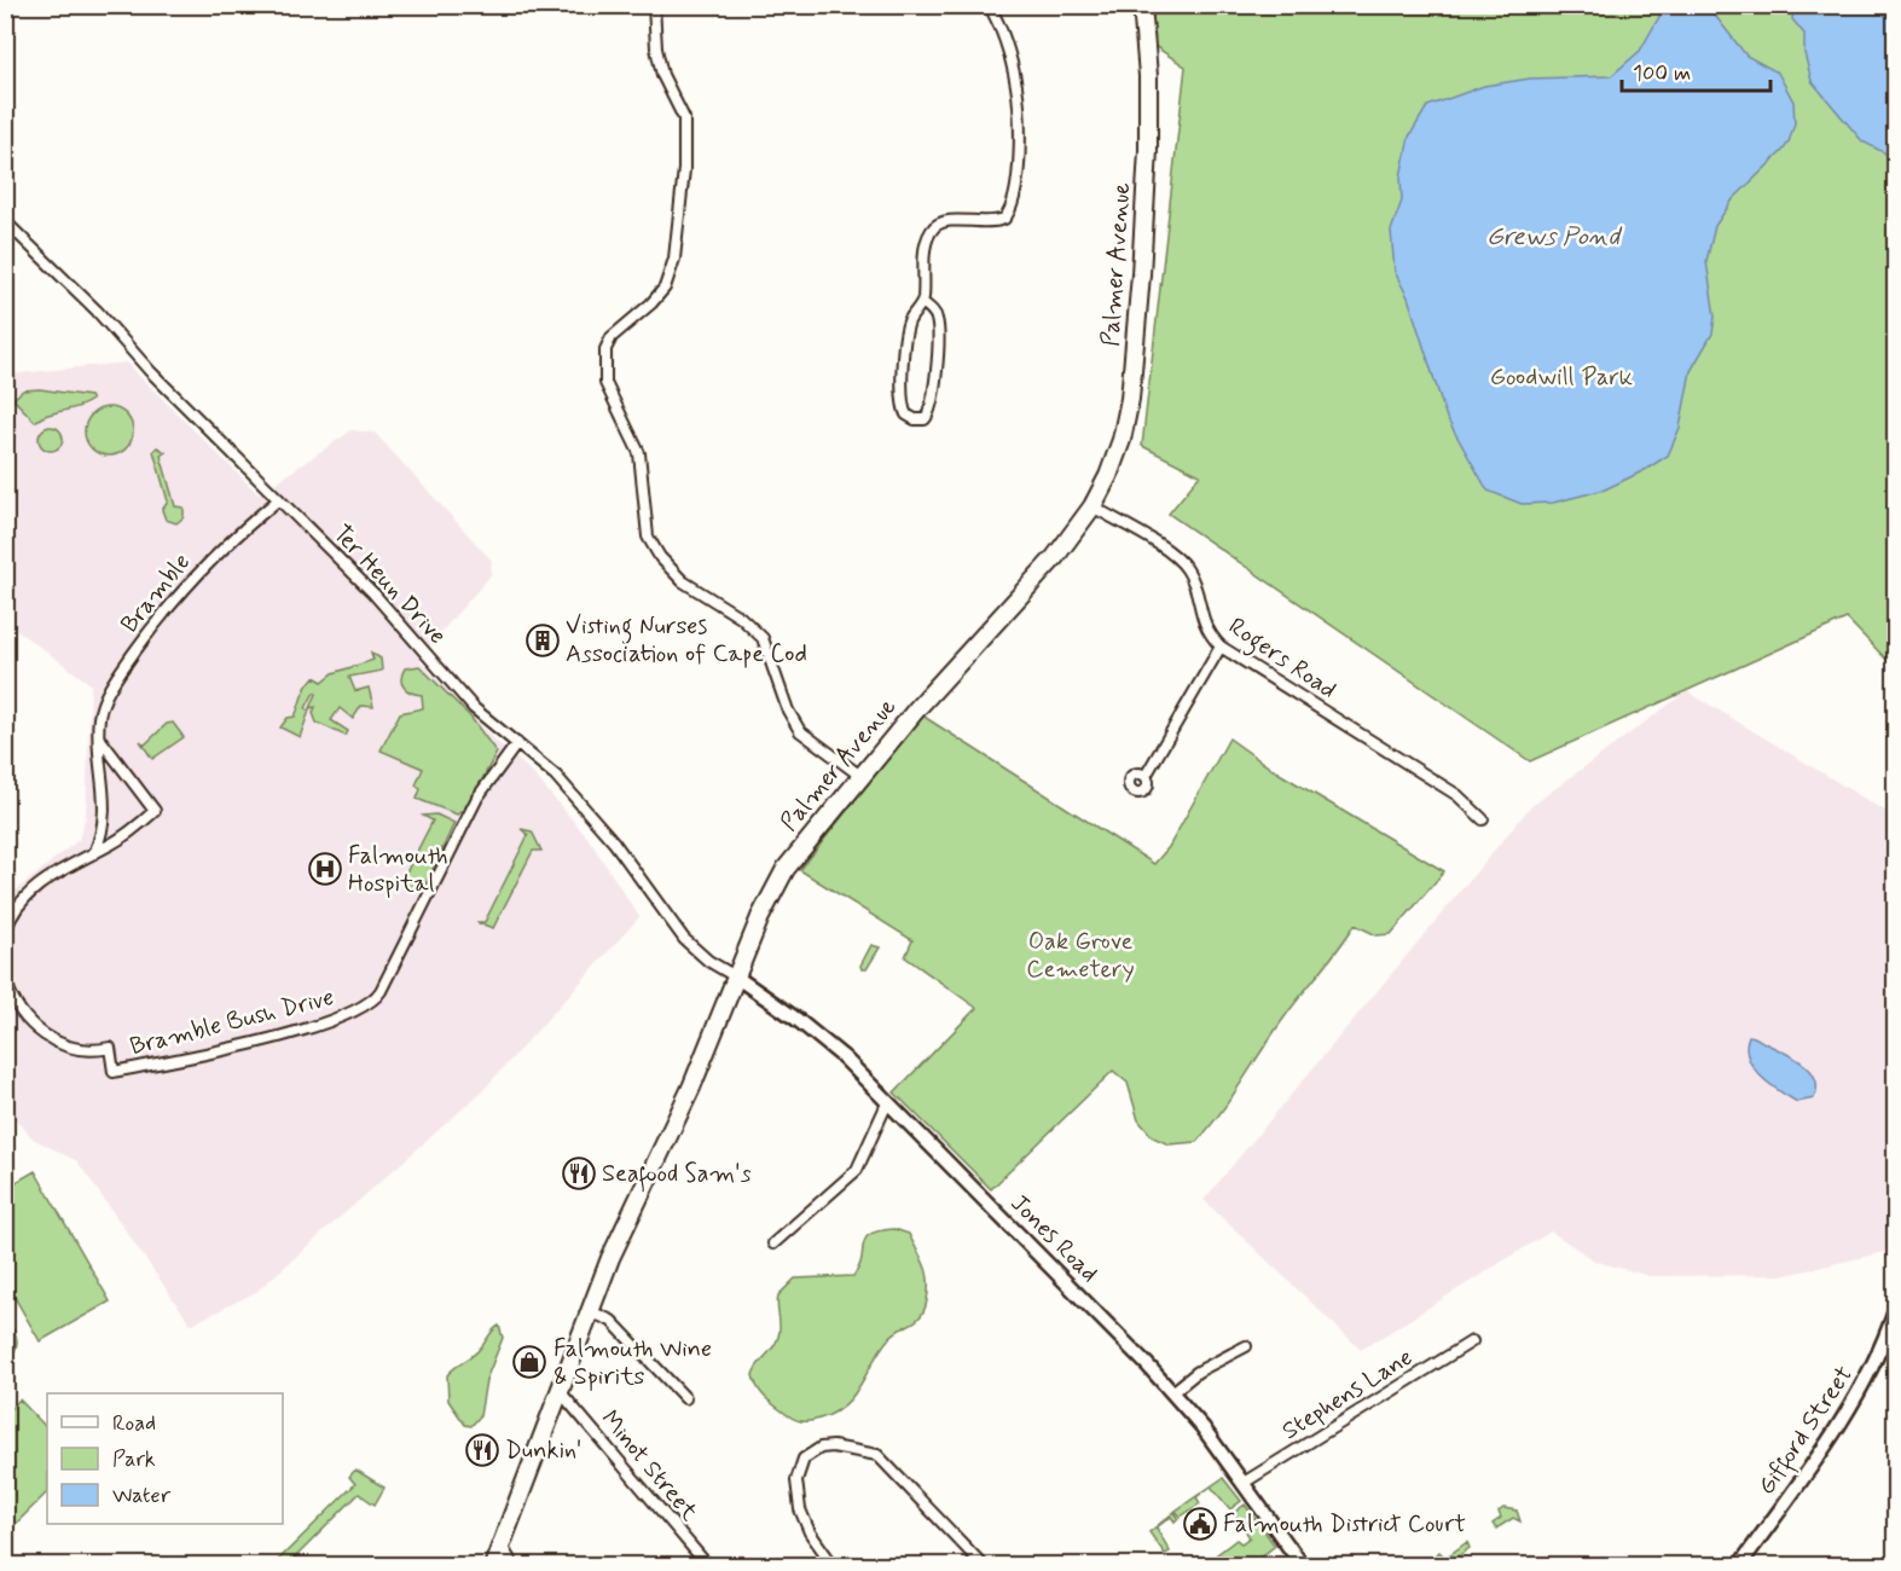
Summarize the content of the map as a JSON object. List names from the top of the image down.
{
  "streets": {
    "highway": ["Palmer Avenue"],
    "main road": ["Jones Road", "Gifford Street"],
    "street": [
      "Ter Heun Drive",
      "Bramble",
      "Rogers Road",
      "Bramble Bush Drive",
      "Stephens Lane",
      "Minot Street"
    ]
  },
  "crossings": [
    ["Palmer Avenue", "Ter Heun Drive"],
    ["Palmer Avenue", "Rogers Road"],
    ["Palmer Avenue", "Jones Road"],
    ["Palmer Avenue", "Minot Street"],
    ["Ter Heun Drive", "Bramble"],
    ["Ter Heun Drive", "Bramble Bush Drive"],
    ["Ter Heun Drive", "Jones Road"],
    ["Jones Road", "Stephens Lane"]
  ],
  "water": ["Grews Pond"],
  "parks": ["Goodwill Park", "Oak Grove Cemetery"],
  "places": {
    "building": ["Visting Nurses Association of Cape Cod"],
    "hospital": ["Falmouth Hospital"],
    "restaurant": ["Seafood Sam's", "Dunkin'"],
    "shop": ["Falmouth Wine & Spirits"],
    "public building": ["Falmouth District Court"]
  },
  "legend": ["Road", "Park", "Water"],
  "scale_bar": "100 m"
}
